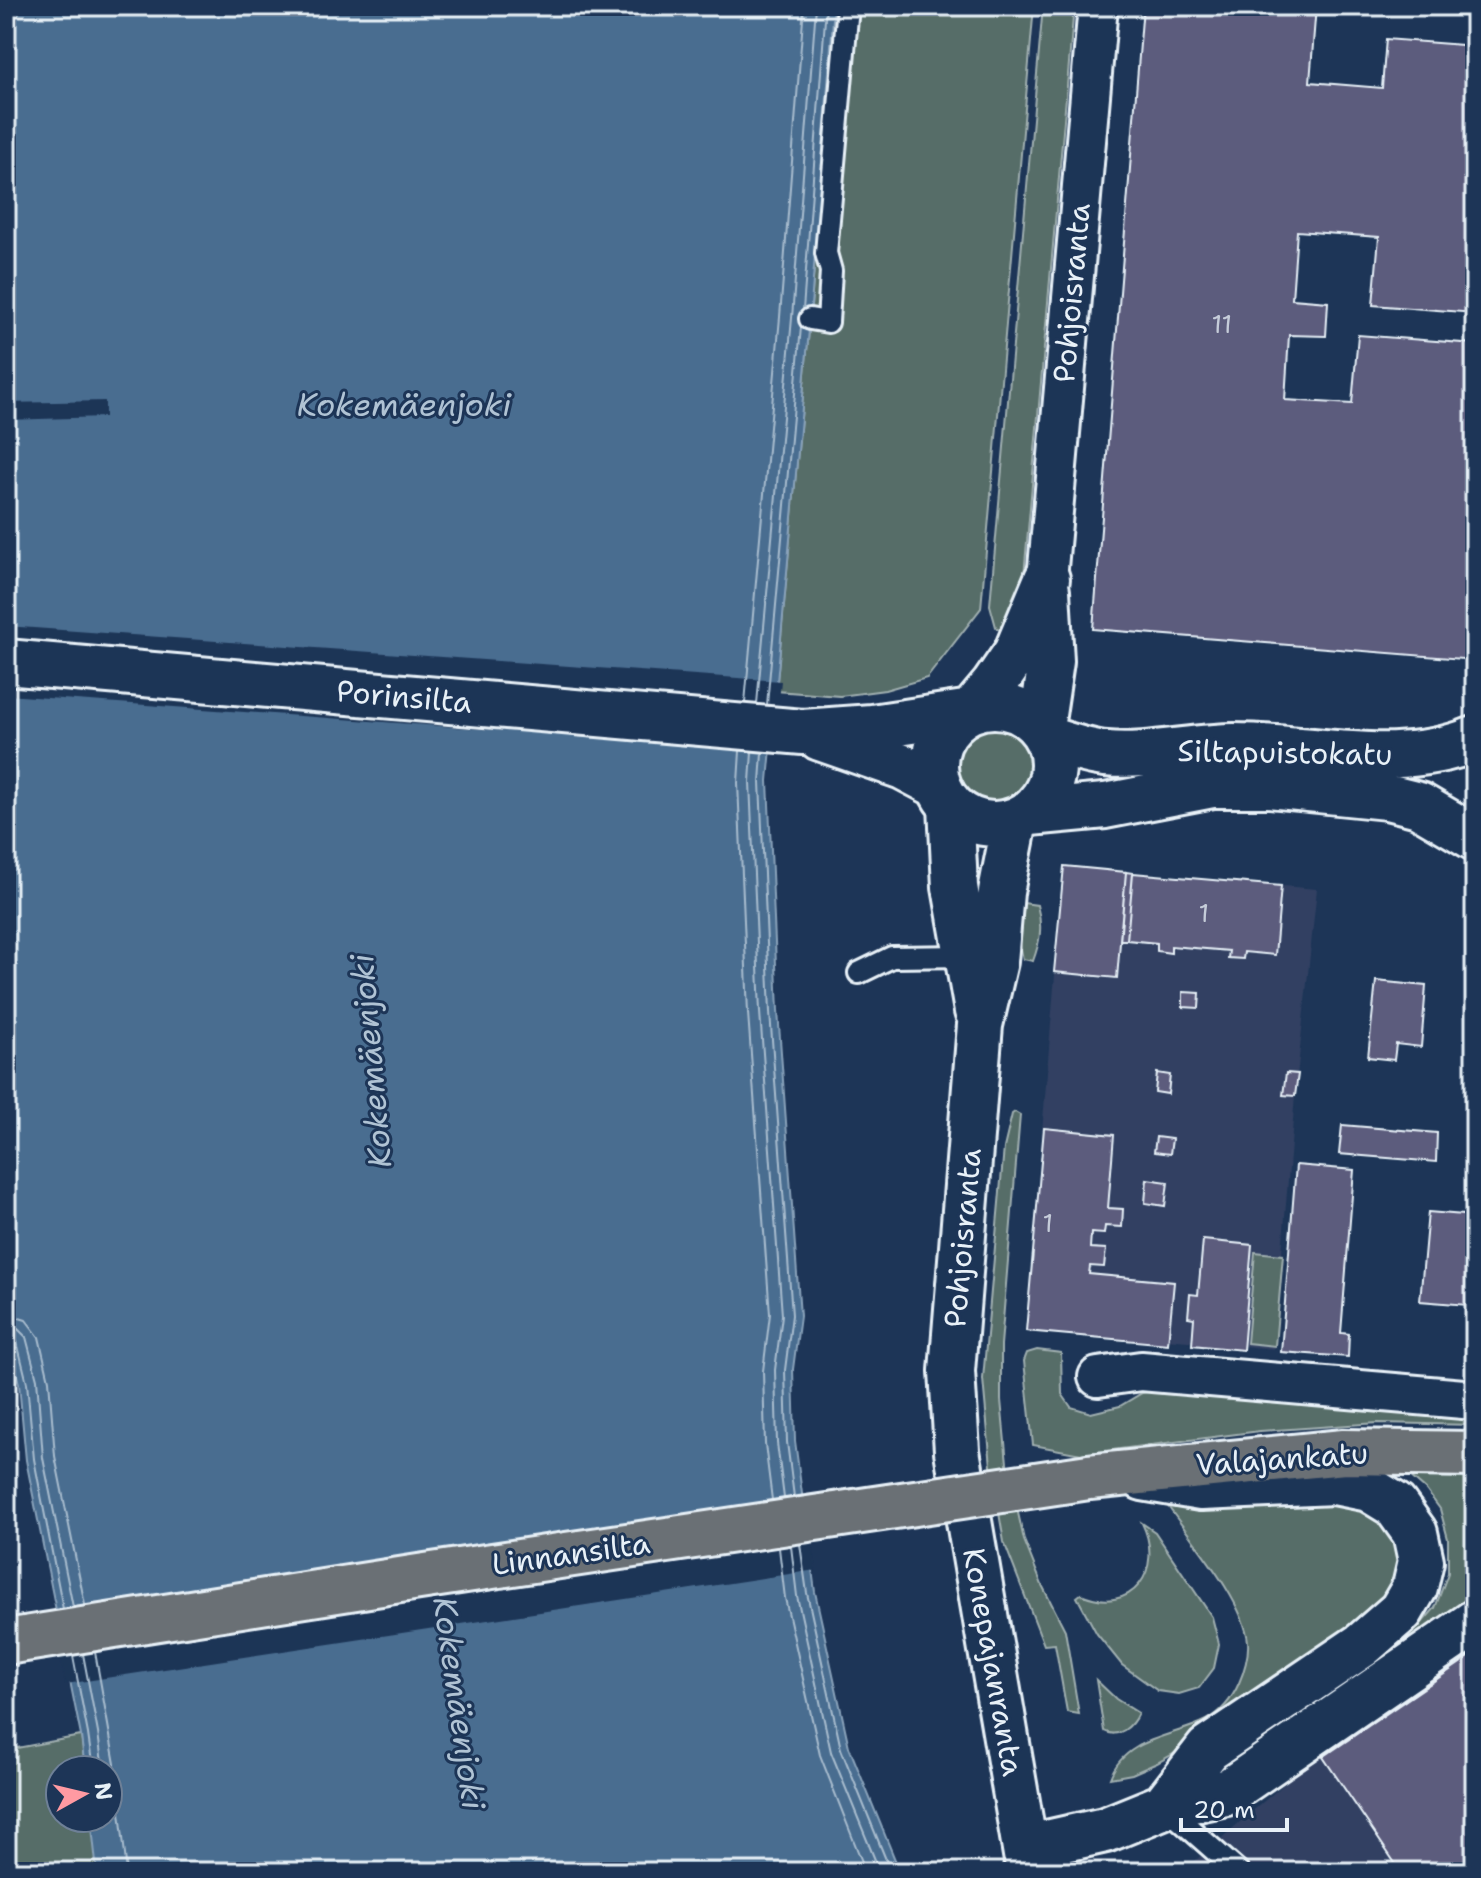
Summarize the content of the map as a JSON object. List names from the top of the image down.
{
  "streets": {
    "main road": [
      "Pohjoisranta",
      "Porinsilta",
      "Siltapuistokatu",
      "Valajankatu",
      "Linnansilta",
      "Konepajanranta"
    ]
  },
  "crossings": [
    ["Pohjoisranta", "Porinsilta"],
    ["Pohjoisranta", "Siltapuistokatu"],
    ["Pohjoisranta", "Konepajanranta"],
    ["Porinsilta", "Siltapuistokatu"],
    ["Valajankatu", "Linnansilta"]
  ],
  "water": ["Kokemäenjoki"],
  "house_numbers": ["11", "1", "1"],
  "scale_bar": "20 m",
  "north": "right"
}
